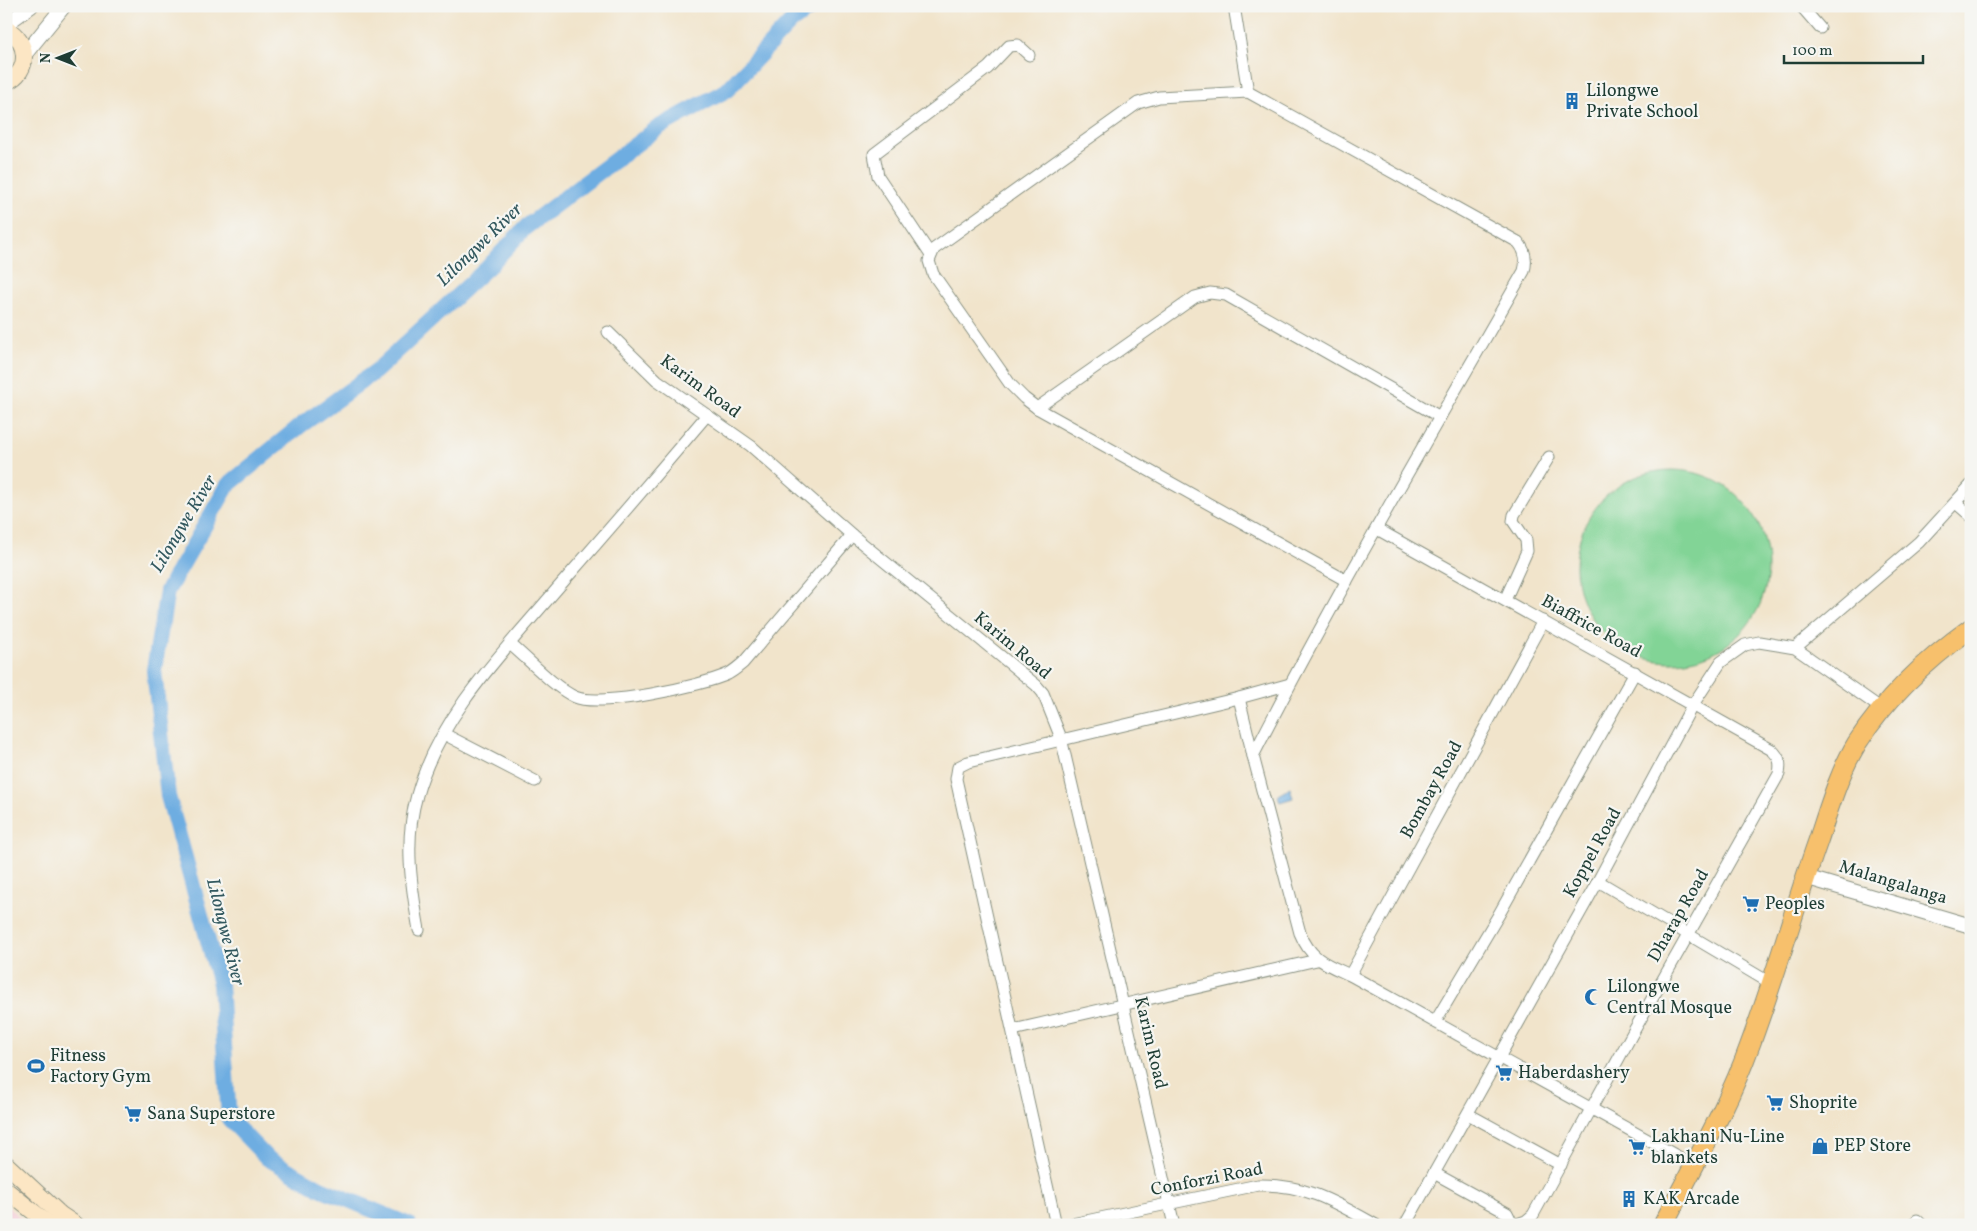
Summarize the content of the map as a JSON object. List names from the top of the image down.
{
  "streets": {
    "street": [
      "Karim Road",
      "Biaffrice Road",
      "Bombay Road",
      "Koppel Road",
      "Malangalanga",
      "Dharap Road",
      "Conforzi Road"
    ]
  },
  "crossings": [
    ["Karim Road", "Conforzi Road"],
    ["Biaffrice Road", "Bombay Road"],
    ["Biaffrice Road", "Koppel Road"],
    ["Biaffrice Road", "Dharap Road"]
  ],
  "water": ["Lilongwe River"],
  "places": {
    "building": ["Lilongwe Private School", "KAK Arcade"],
    "supermarket": [
      "Peoples",
      "Haberdashery",
      "Shoprite",
      "Sana Superstore",
      "Lakhani Nu-Line blankets"
    ],
    "mosque": ["Lilongwe Central Mosque"],
    "sports": ["Fitness Factory Gym"],
    "shop": ["PEP Store"]
  },
  "scale_bar": "100 m",
  "north": "left"
}
